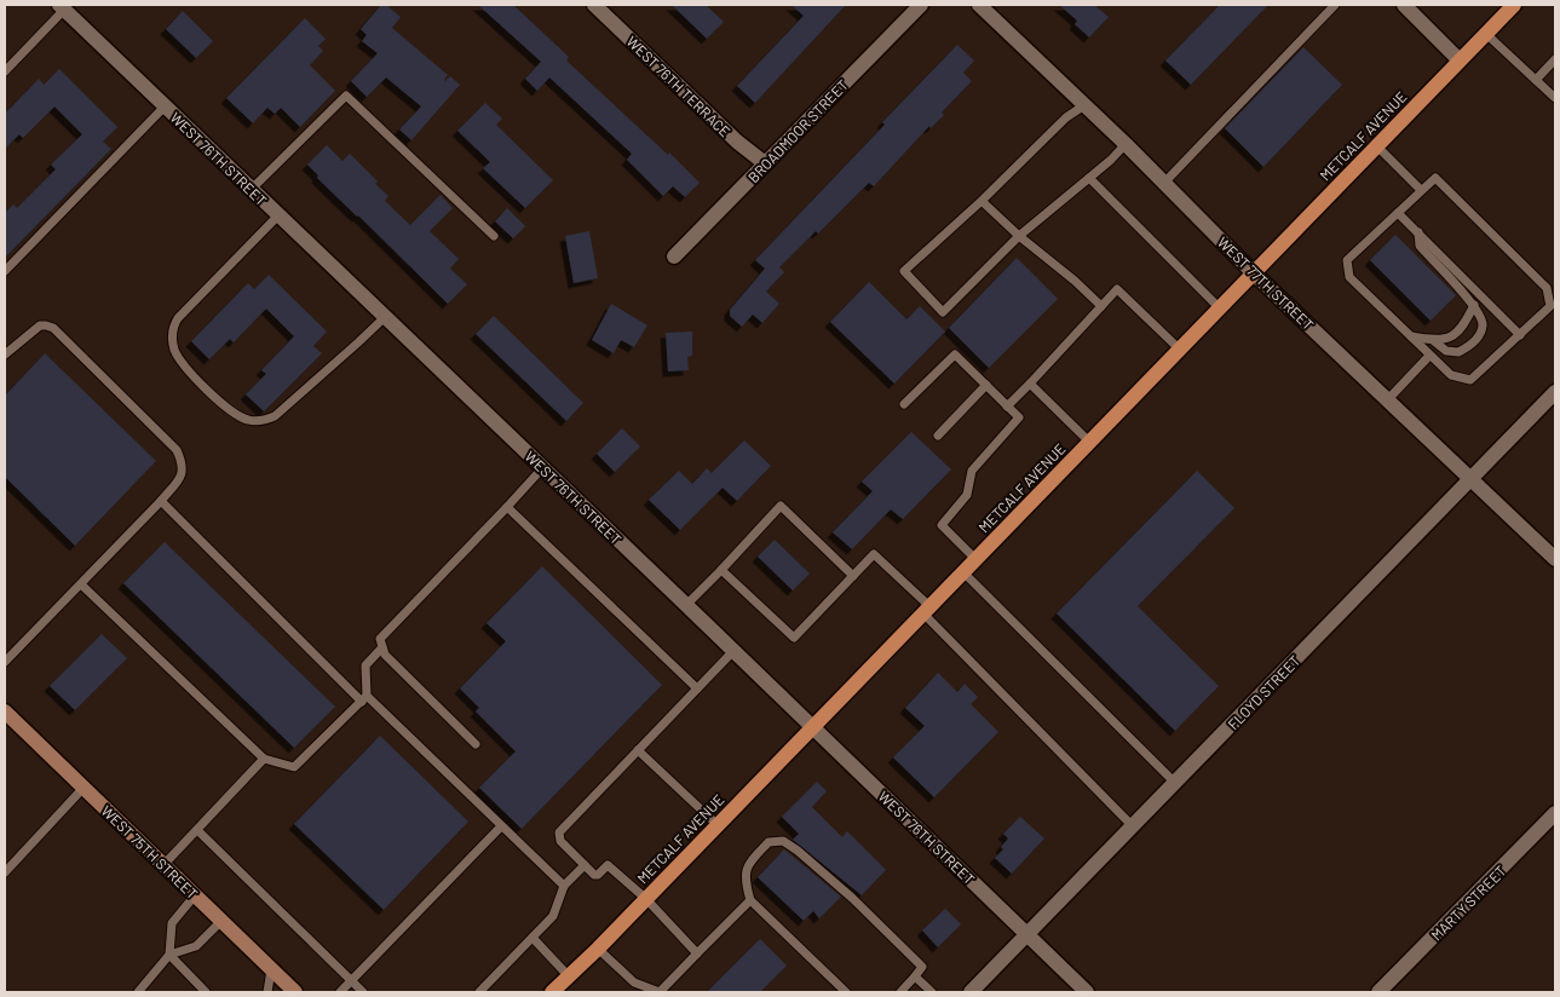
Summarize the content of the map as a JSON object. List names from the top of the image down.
{
  "streets": {
    "main road": ["METCALF AVENUE", "WEST 75TH STREET"],
    "street": [
      "WEST 76TH TERRACE",
      "BROADMOOR STREET",
      "WEST 76TH STREET",
      "WEST 77TH STREET",
      "FLOYD STREET",
      "MARTY STREET"
    ]
  },
  "crossings": [
    ["WEST 76TH TERRACE", "BROADMOOR STREET"],
    ["METCALF AVENUE", "WEST 76TH STREET"],
    ["METCALF AVENUE", "WEST 77TH STREET"],
    ["WEST 76TH STREET", "FLOYD STREET"],
    ["WEST 77TH STREET", "FLOYD STREET"]
  ]
}
